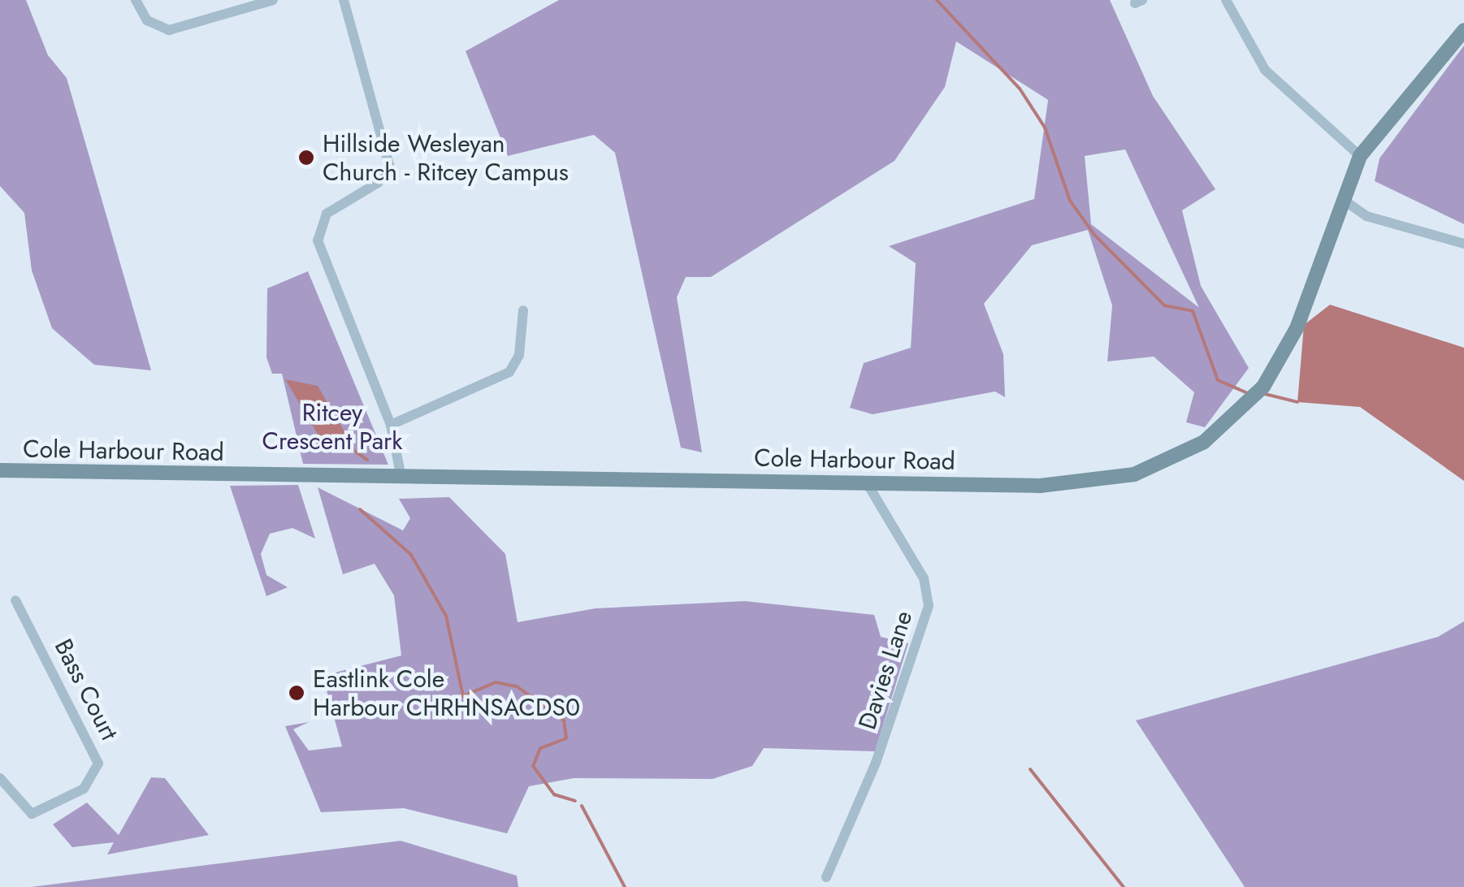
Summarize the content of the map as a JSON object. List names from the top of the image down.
{
  "streets": {
    "main road": ["Cole Harbour Road"],
    "street": ["Davies Lane", "Bass Court"]
  },
  "crossings": [
    ["Cole Harbour Road", "Davies Lane"]
  ],
  "parks": ["Ritcey Crescent Park"],
  "places": ["Hillside Wesleyan Church - Ritcey Campus", "Eastlink Cole Harbour CHRHNSACDS0"]
}
